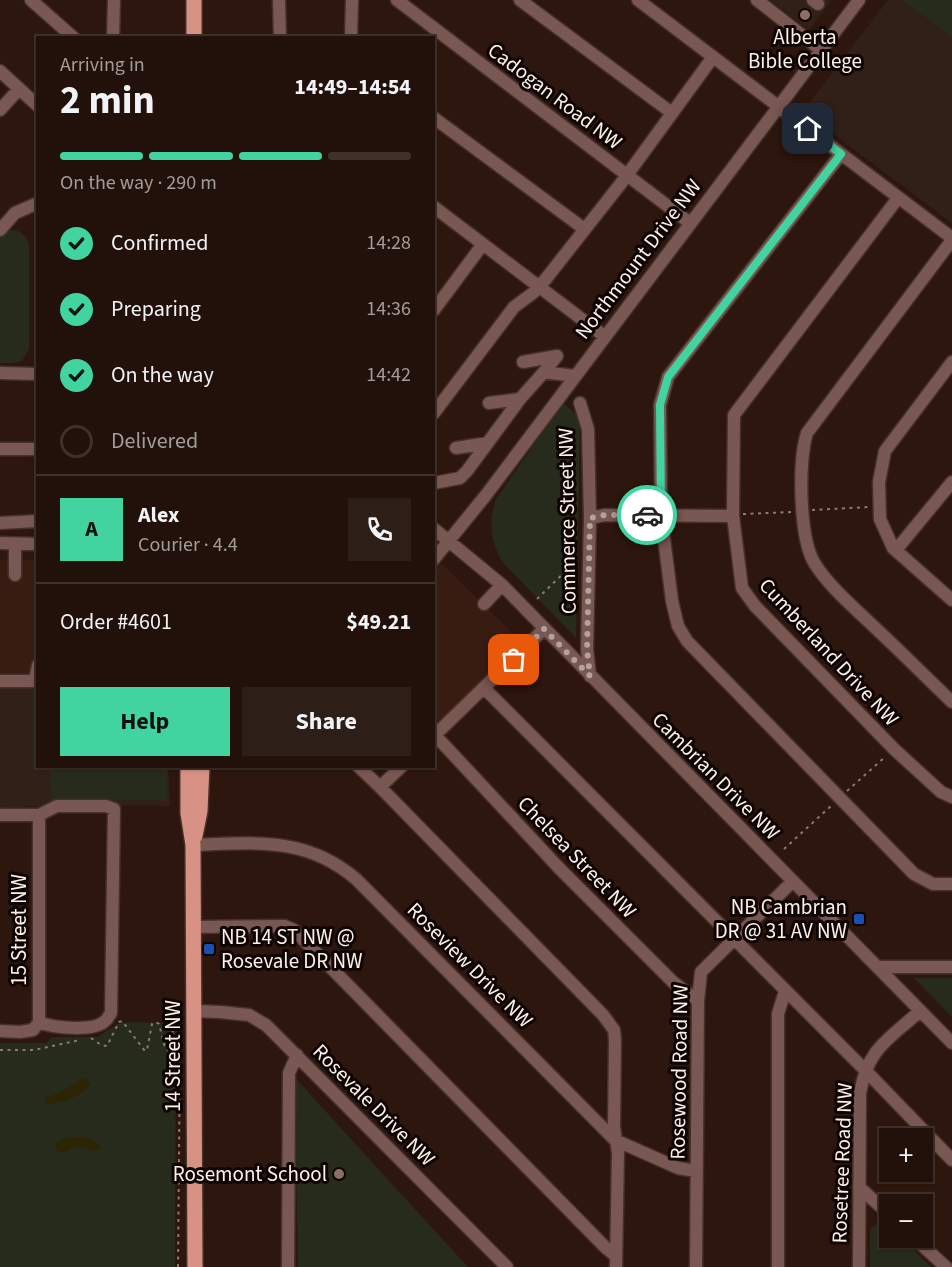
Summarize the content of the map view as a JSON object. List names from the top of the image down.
{
  "streets": {
    "main road": ["14 Street NW"],
    "street": [
      "Cadogan Road NW",
      "Northmount Drive NW",
      "Commerce Street NW",
      "Cumberland Drive NW",
      "Cambrian Drive NW",
      "Chelsea Street NW",
      "15 Street NW",
      "Roseview Drive NW",
      "Rosewood Road NW",
      "Rosevale Drive NW",
      "Rosetree Road NW"
    ]
  },
  "crossings": [
    ["Cadogan Road NW", "Northmount Drive NW"],
    ["Northmount Drive NW", "Cambrian Drive NW"],
    ["Commerce Street NW", "Cambrian Drive NW"],
    ["Cambrian Drive NW", "Rosewood Road NW"],
    ["Cambrian Drive NW", "Rosetree Road NW"],
    ["Chelsea Street NW", "Rosewood Road NW"],
    ["Roseview Drive NW", "14 Street NW"],
    ["Roseview Drive NW", "Rosewood Road NW"],
    ["14 Street NW", "Rosevale Drive NW"]
  ],
  "places": {
    "other": ["Alberta Bible College", "Rosemont School"],
    "transit": ["NB Cambrian DR @ 31 AV NW", "NB 14 ST NW @ Rosevale DR NW"]
  },
  "page": {
    "heading": ["2 min", "Arriving in", "14:49–14:54"],
    "panel": [
      "Alex",
      "Courier · 4.4",
      "Order #4601",
      "$49.21"
    ],
    "bar": "On the way · 290 m",
    "list": [
      ["Confirmed", "14:28"],
      ["Preparing", "14:36"],
      ["On the way", "14:42"],
      "Delivered"
    ],
    "round": "A",
    "buttons": ["Help", "Share"],
    "map_buttons": ["+", "−"]
  }
}
